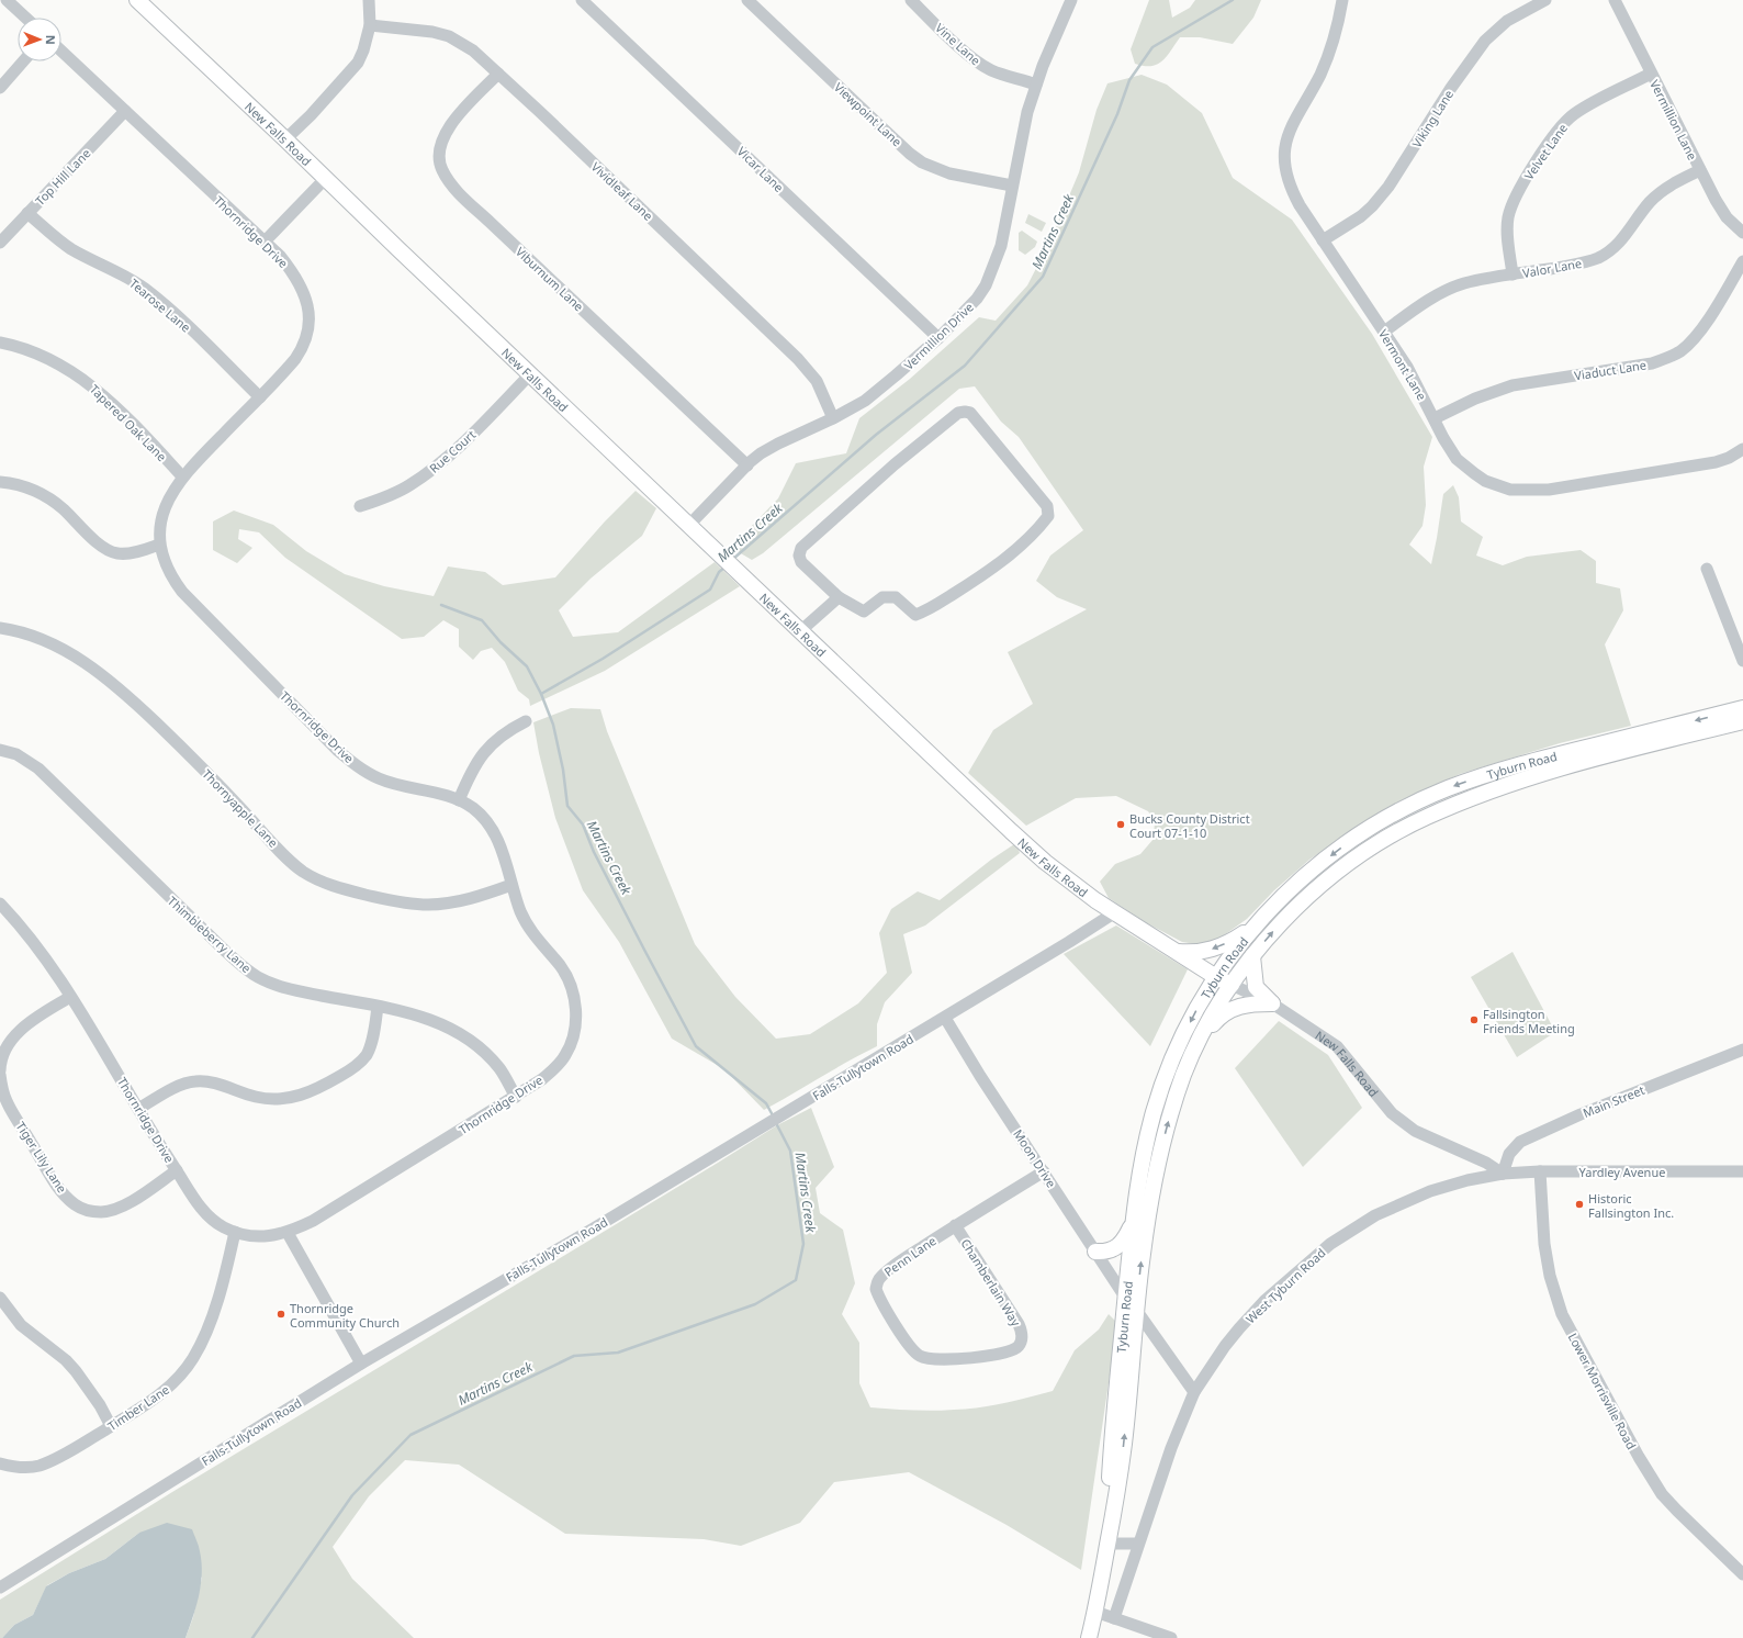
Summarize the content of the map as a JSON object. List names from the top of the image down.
{
  "streets": {
    "main road": ["New Falls Road", "Tyburn Road"],
    "street": [
      "Vine Lane",
      "Viewpoint Lane",
      "Viking Lane",
      "Vermillion Lane",
      "Velvet Lane",
      "Vicar Lane",
      "Top Hill Lane",
      "Vividleaf Lane",
      "Thornridge Drive",
      "Valor Lane",
      "Viburnum Lane",
      "Tearose Lane",
      "Vermillion Drive",
      "Vermont Lane",
      "Viaduct Lane",
      "Tapered Oak Lane",
      "Rue Court",
      "Thornyapple Lane",
      "Thimbleberry Lane",
      "Falls-Tullytown Road",
      "Main Street",
      "Tiger Lily Lane",
      "Moon Drive",
      "Yardley Avenue",
      "Penn Lane",
      "Chamberlain Way",
      "West Tyburn Road",
      "Lower Morrisville Road",
      "Timber Lane"
    ]
  },
  "crossings": [
    ["Vine Lane", "Vermillion Drive"],
    ["Viewpoint Lane", "Vermillion Drive"],
    ["Viking Lane", "Vermont Lane"],
    ["Vermillion Lane", "Velvet Lane"],
    ["Vermillion Lane", "Valor Lane"],
    ["New Falls Road", "Vermillion Drive"],
    ["New Falls Road", "Rue Court"],
    ["New Falls Road", "Tyburn Road"],
    ["New Falls Road", "Falls-Tullytown Road"],
    ["New Falls Road", "Main Street"],
    ["New Falls Road", "Yardley Avenue"],
    ["New Falls Road", "West Tyburn Road"],
    ["Velvet Lane", "Valor Lane"],
    ["Vicar Lane", "Vermillion Drive"],
    ["Top Hill Lane", "Thornridge Drive"],
    ["Top Hill Lane", "Tearose Lane"],
    ["Vividleaf Lane", "Viburnum Lane"],
    ["Vividleaf Lane", "Vermillion Drive"],
    ["Thornridge Drive", "Tearose Lane"],
    ["Thornridge Drive", "Tapered Oak Lane"],
    ["Thornridge Drive", "Thornyapple Lane"],
    ["Thornridge Drive", "Thimbleberry Lane"],
    ["Thornridge Drive", "Tiger Lily Lane"],
    ["Thornridge Drive", "Timber Lane"],
    ["Valor Lane", "Vermont Lane"],
    ["Viburnum Lane", "Vermillion Drive"],
    ["Vermont Lane", "Viaduct Lane"],
    ["Tyburn Road", "Moon Drive"],
    ["Falls-Tullytown Road", "Moon Drive"],
    ["Main Street", "Yardley Avenue"],
    ["Main Street", "West Tyburn Road"],
    ["Moon Drive", "Penn Lane"],
    ["Yardley Avenue", "West Tyburn Road"],
    ["Yardley Avenue", "Lower Morrisville Road"],
    ["Penn Lane", "Chamberlain Way"]
  ],
  "water": ["Martins Creek"],
  "places": [
    "Bucks County District Court 07-1-10",
    "Fallsington Friends Meeting",
    "Historic Fallsington Inc.",
    "Thornridge Community Church"
  ],
  "north": "right"
}
